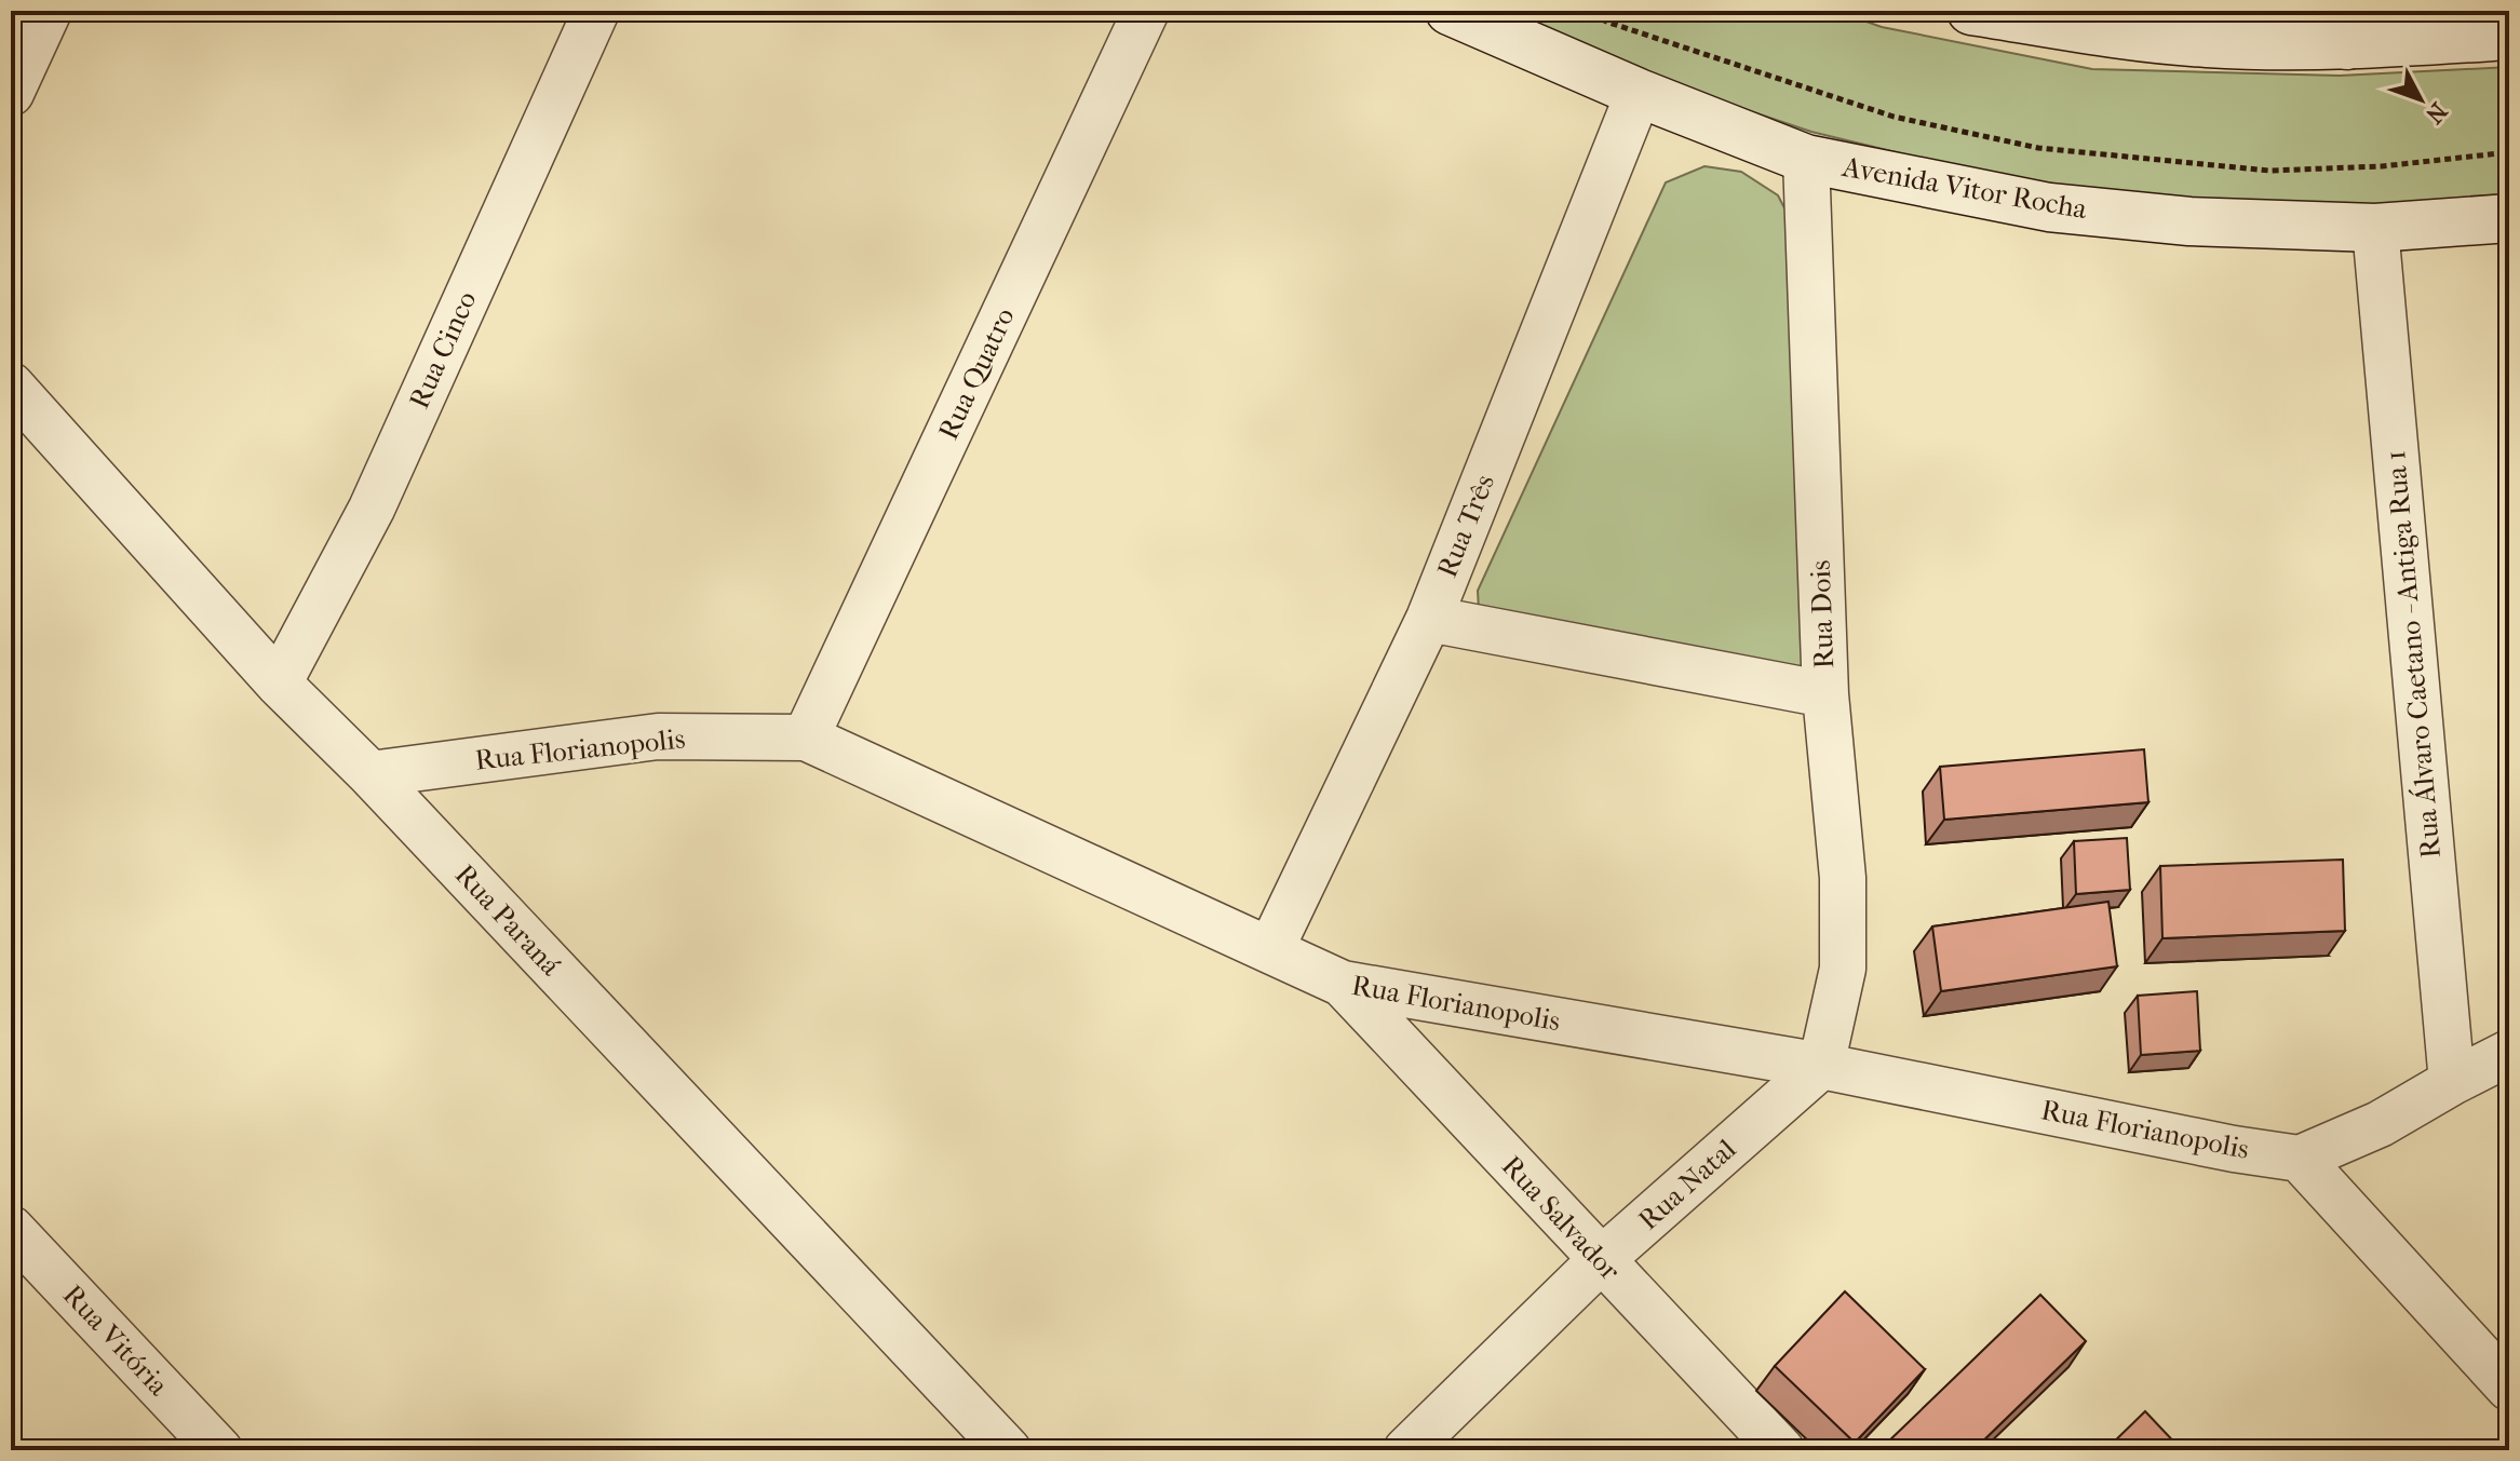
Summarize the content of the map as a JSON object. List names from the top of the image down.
{
  "streets": {
    "street": [
      "Avenida Vitor Rocha",
      "Rua Cinco",
      "Rua Quatro",
      "Rua Três",
      "Rua Dois",
      "Rua Álvaro Caetano - Antiga Rua 1",
      "Rua Florianopolis",
      "Rua Paraná",
      "Rua Natal",
      "Rua Salvador",
      "Rua Vitória"
    ]
  },
  "crossings": [
    ["Avenida Vitor Rocha", "Rua Três"],
    ["Avenida Vitor Rocha", "Rua Dois"],
    ["Avenida Vitor Rocha", "Rua Álvaro Caetano - Antiga Rua 1"],
    ["Rua Cinco", "Rua Paraná"],
    ["Rua Quatro", "Rua Florianopolis"],
    ["Rua Três", "Rua Florianopolis"],
    ["Rua Dois", "Rua Florianopolis"],
    ["Rua Dois", "Rua Natal"],
    ["Rua Florianopolis", "Rua Paraná"],
    ["Rua Florianopolis", "Rua Natal"],
    ["Rua Florianopolis", "Rua Salvador"],
    ["Rua Natal", "Rua Salvador"]
  ],
  "north": "bottom right"
}
